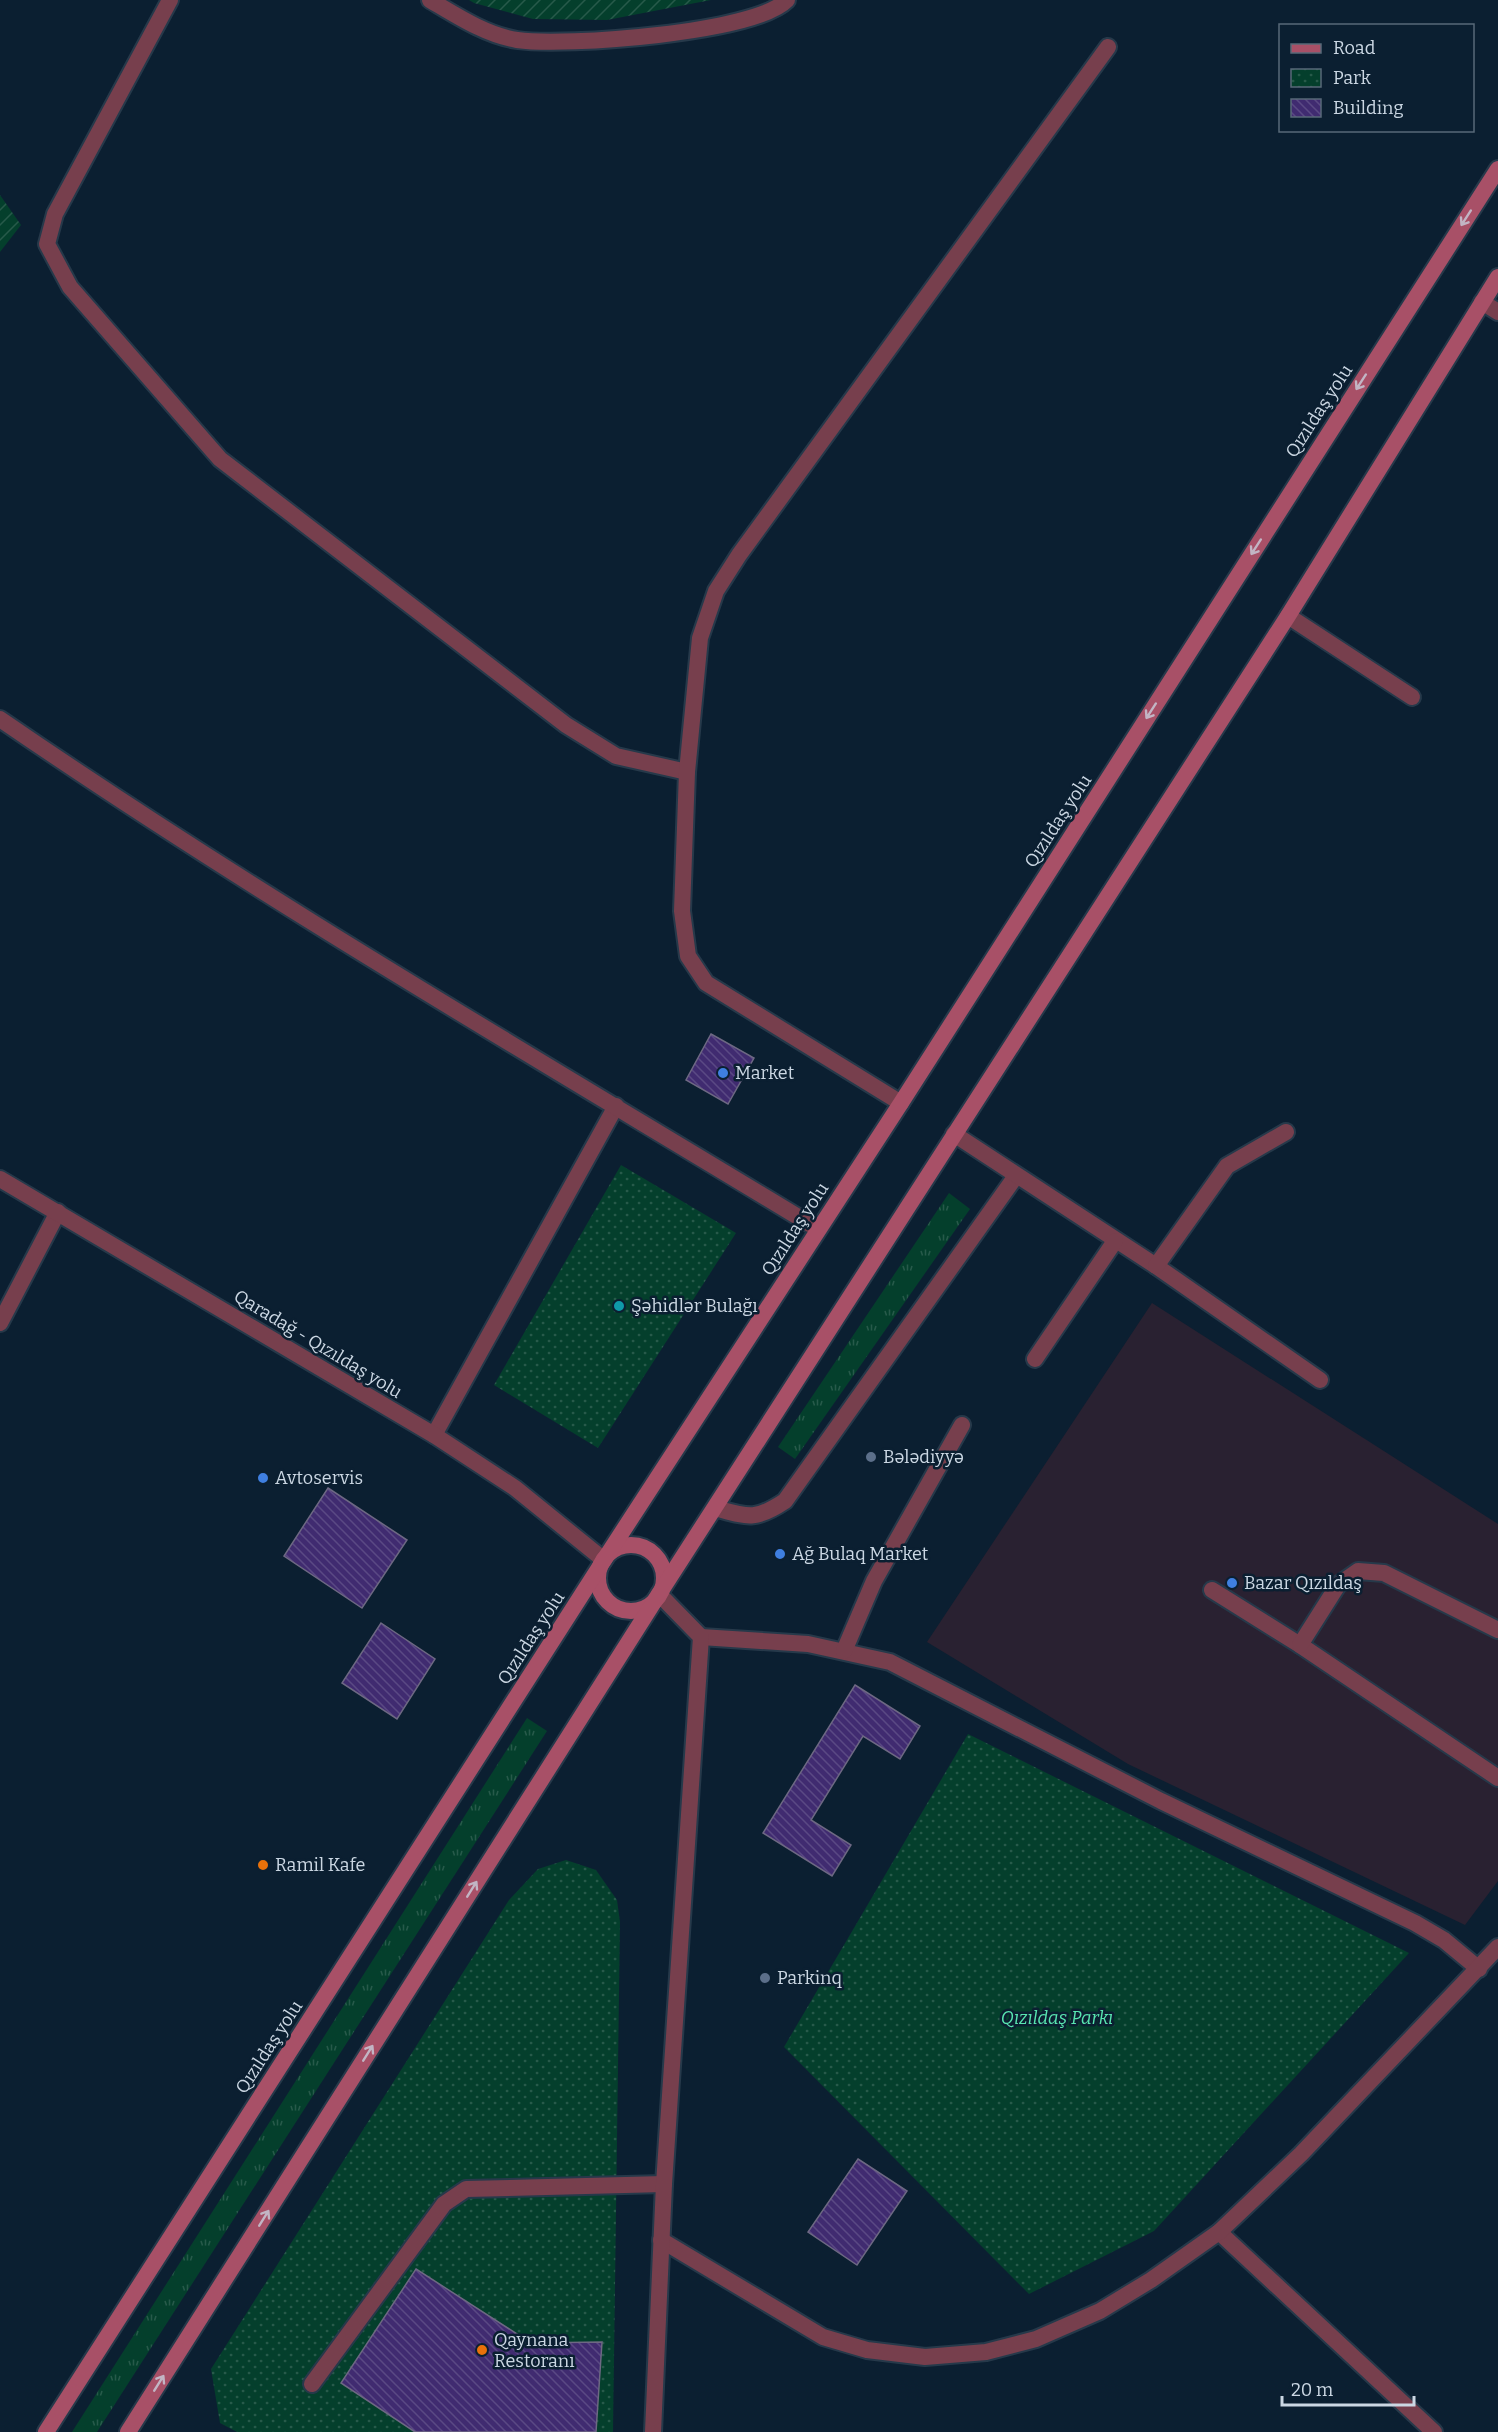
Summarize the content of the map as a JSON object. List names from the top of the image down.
{
  "streets": {
    "main road": ["Qızıldaş yolu"],
    "street": ["Qaradağ - Qızıldaş yolu"]
  },
  "crossings": [
    ["Qızıldaş yolu", "Qaradağ - Qızıldaş yolu"]
  ],
  "parks": ["Qızıldaş Parkı"],
  "places": [
    "Market",
    "Şəhidlər Bulağı",
    "Bələdiyyə",
    "Avtoservis",
    "Ağ Bulaq Market",
    "Bazar Qızıldaş",
    "Ramil Kafe",
    "Parkinq",
    "Qaynana Restoranı"
  ],
  "legend": ["Road", "Park", "Building"],
  "scale_bar": "20 m"
}
